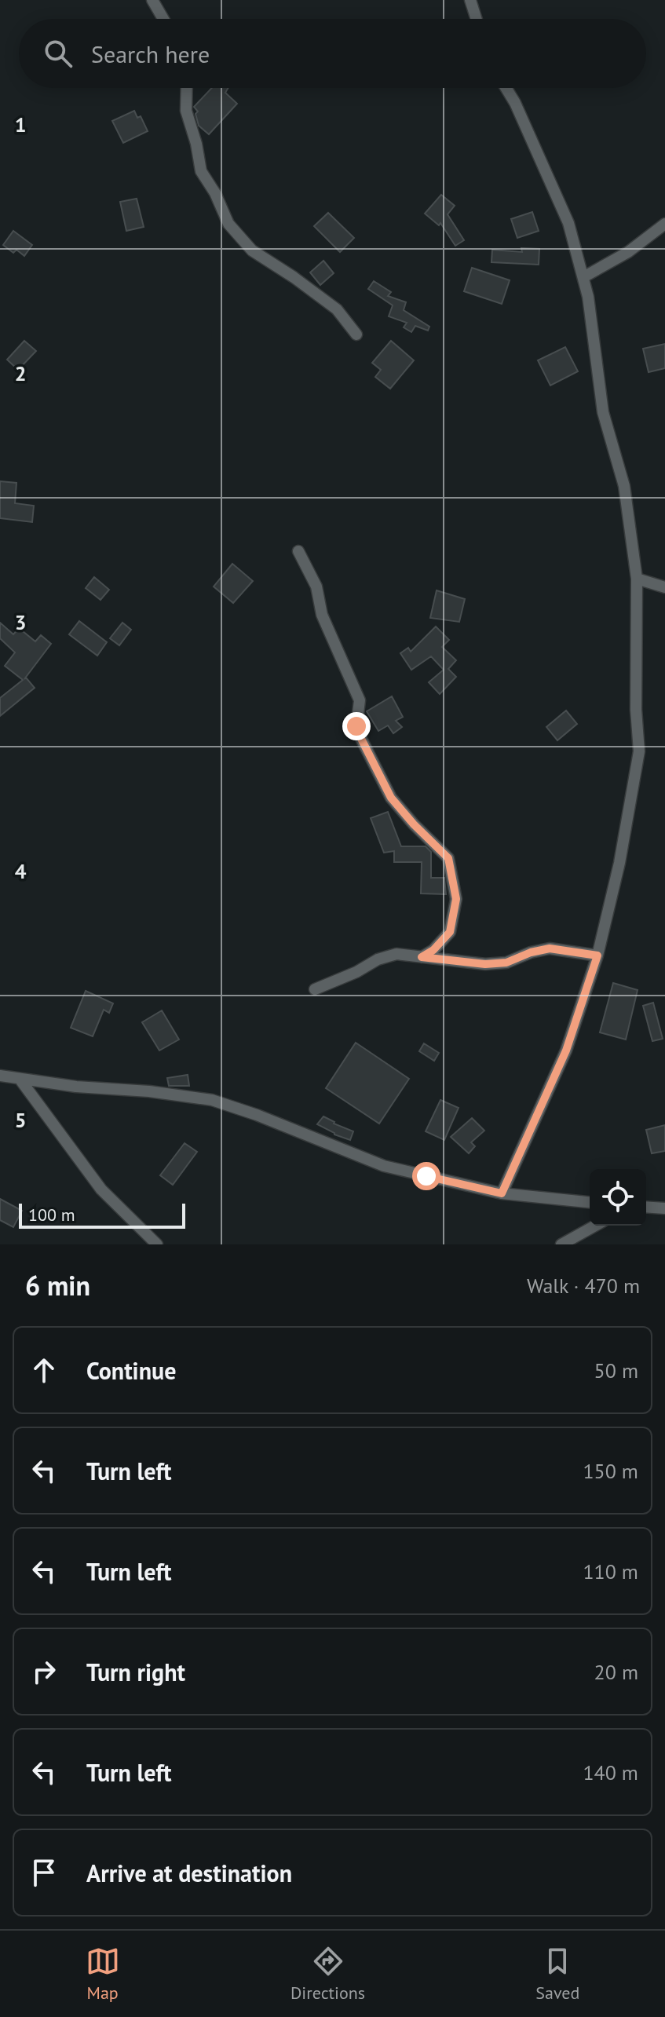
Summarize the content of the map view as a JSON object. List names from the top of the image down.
{
  "scale_bar": "100 m",
  "page": {
    "search": "Search here",
    "scale": "100 m",
    "heading": ["6 min", "Walk · 470 m"],
    "list": [
      ["Continue", "50 m"],
      ["Turn left", "150 m"],
      ["Turn left", "110 m"],
      ["Turn right", "20 m"],
      ["Turn left", "140 m"],
      "Arrive at destination"
    ],
    "nav": ["Map", "Directions", "Saved"]
  },
  "grid": {
    "rows": [
      "1",
      "2",
      "3",
      "4",
      "5"
    ]
  }
}
